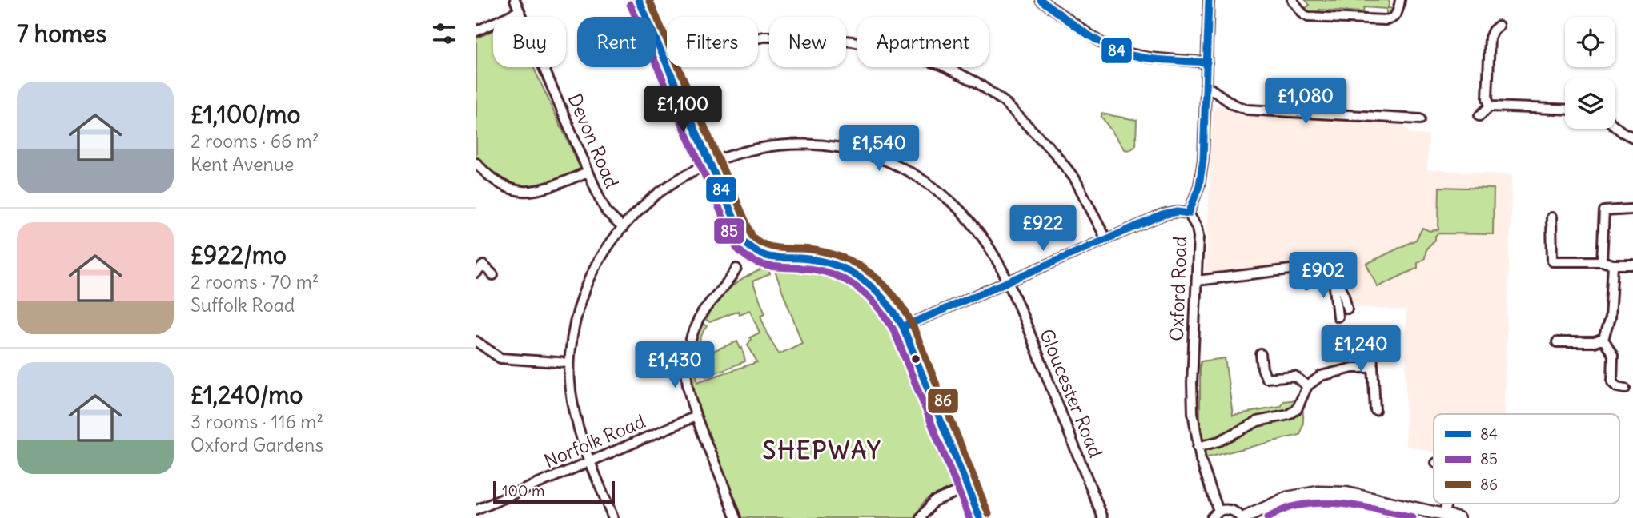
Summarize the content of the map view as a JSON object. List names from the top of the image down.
{
  "streets": {
    "street": [
      "Devon Road",
      "Oxford Road",
      "Gloucester Road",
      "Norfolk Road"
    ]
  },
  "crossings": [
    ["Devon Road", "Gloucester Road"],
    ["Gloucester Road", "Norfolk Road"]
  ],
  "districts": ["SHEPWAY"],
  "lines": ["transit line 84", "transit line 86", "transit line 85"],
  "legend": ["84", "85", "86"],
  "scale_bar": "100 m",
  "page": {
    "heading": "7 homes",
    "chip": [
      "Buy",
      "Rent",
      "Filters",
      "New",
      "Apartment"
    ],
    "list": [
      {
        "name": "£1,100/mo",
        "note": "2 rooms · 66 m² · Kent Avenue"
      },
      {
        "name": "£922/mo",
        "note": "2 rooms · 70 m² · Suffolk Road"
      },
      {
        "name": "£1,240/mo",
        "note": "3 rooms · 116 m² · Oxford Gardens"
      }
    ],
    "price": [
      "£1,080",
      "£1,100",
      "£1,540",
      "£922",
      "£902",
      "£1,240",
      "£1,430"
    ],
    "scale": "100 m"
  }
}
